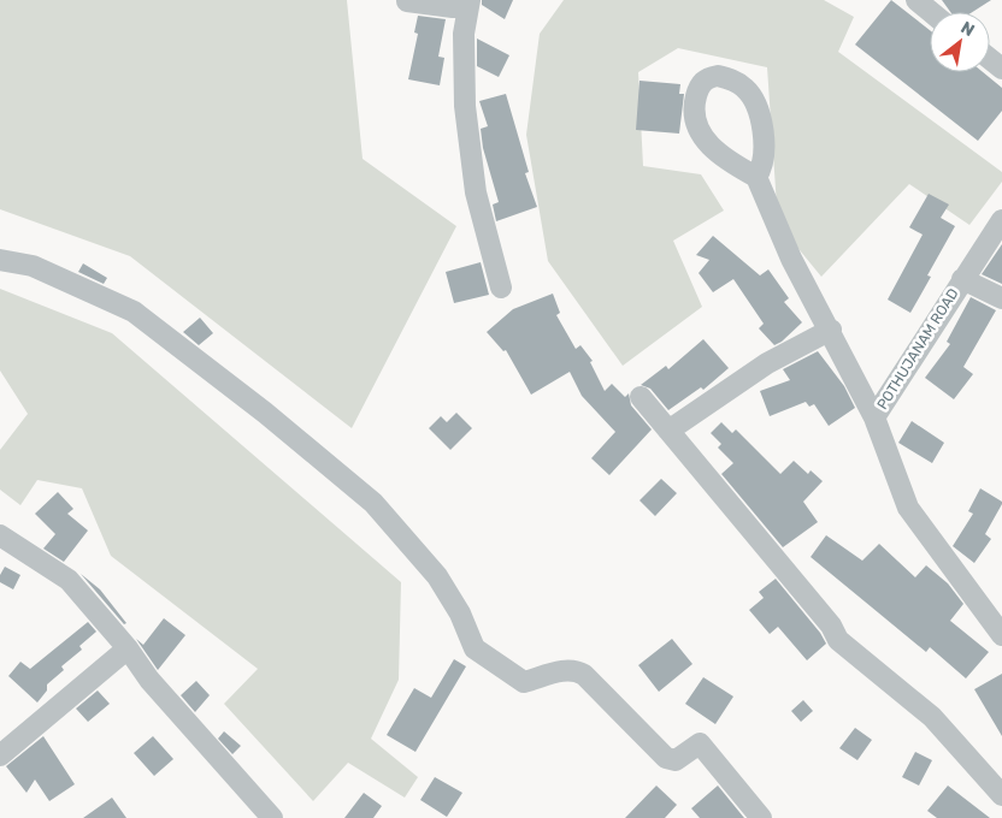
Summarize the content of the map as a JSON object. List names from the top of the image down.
{
  "streets": {
    "street": ["POTHUJANAM ROAD"]
  },
  "north": "top right"
}
